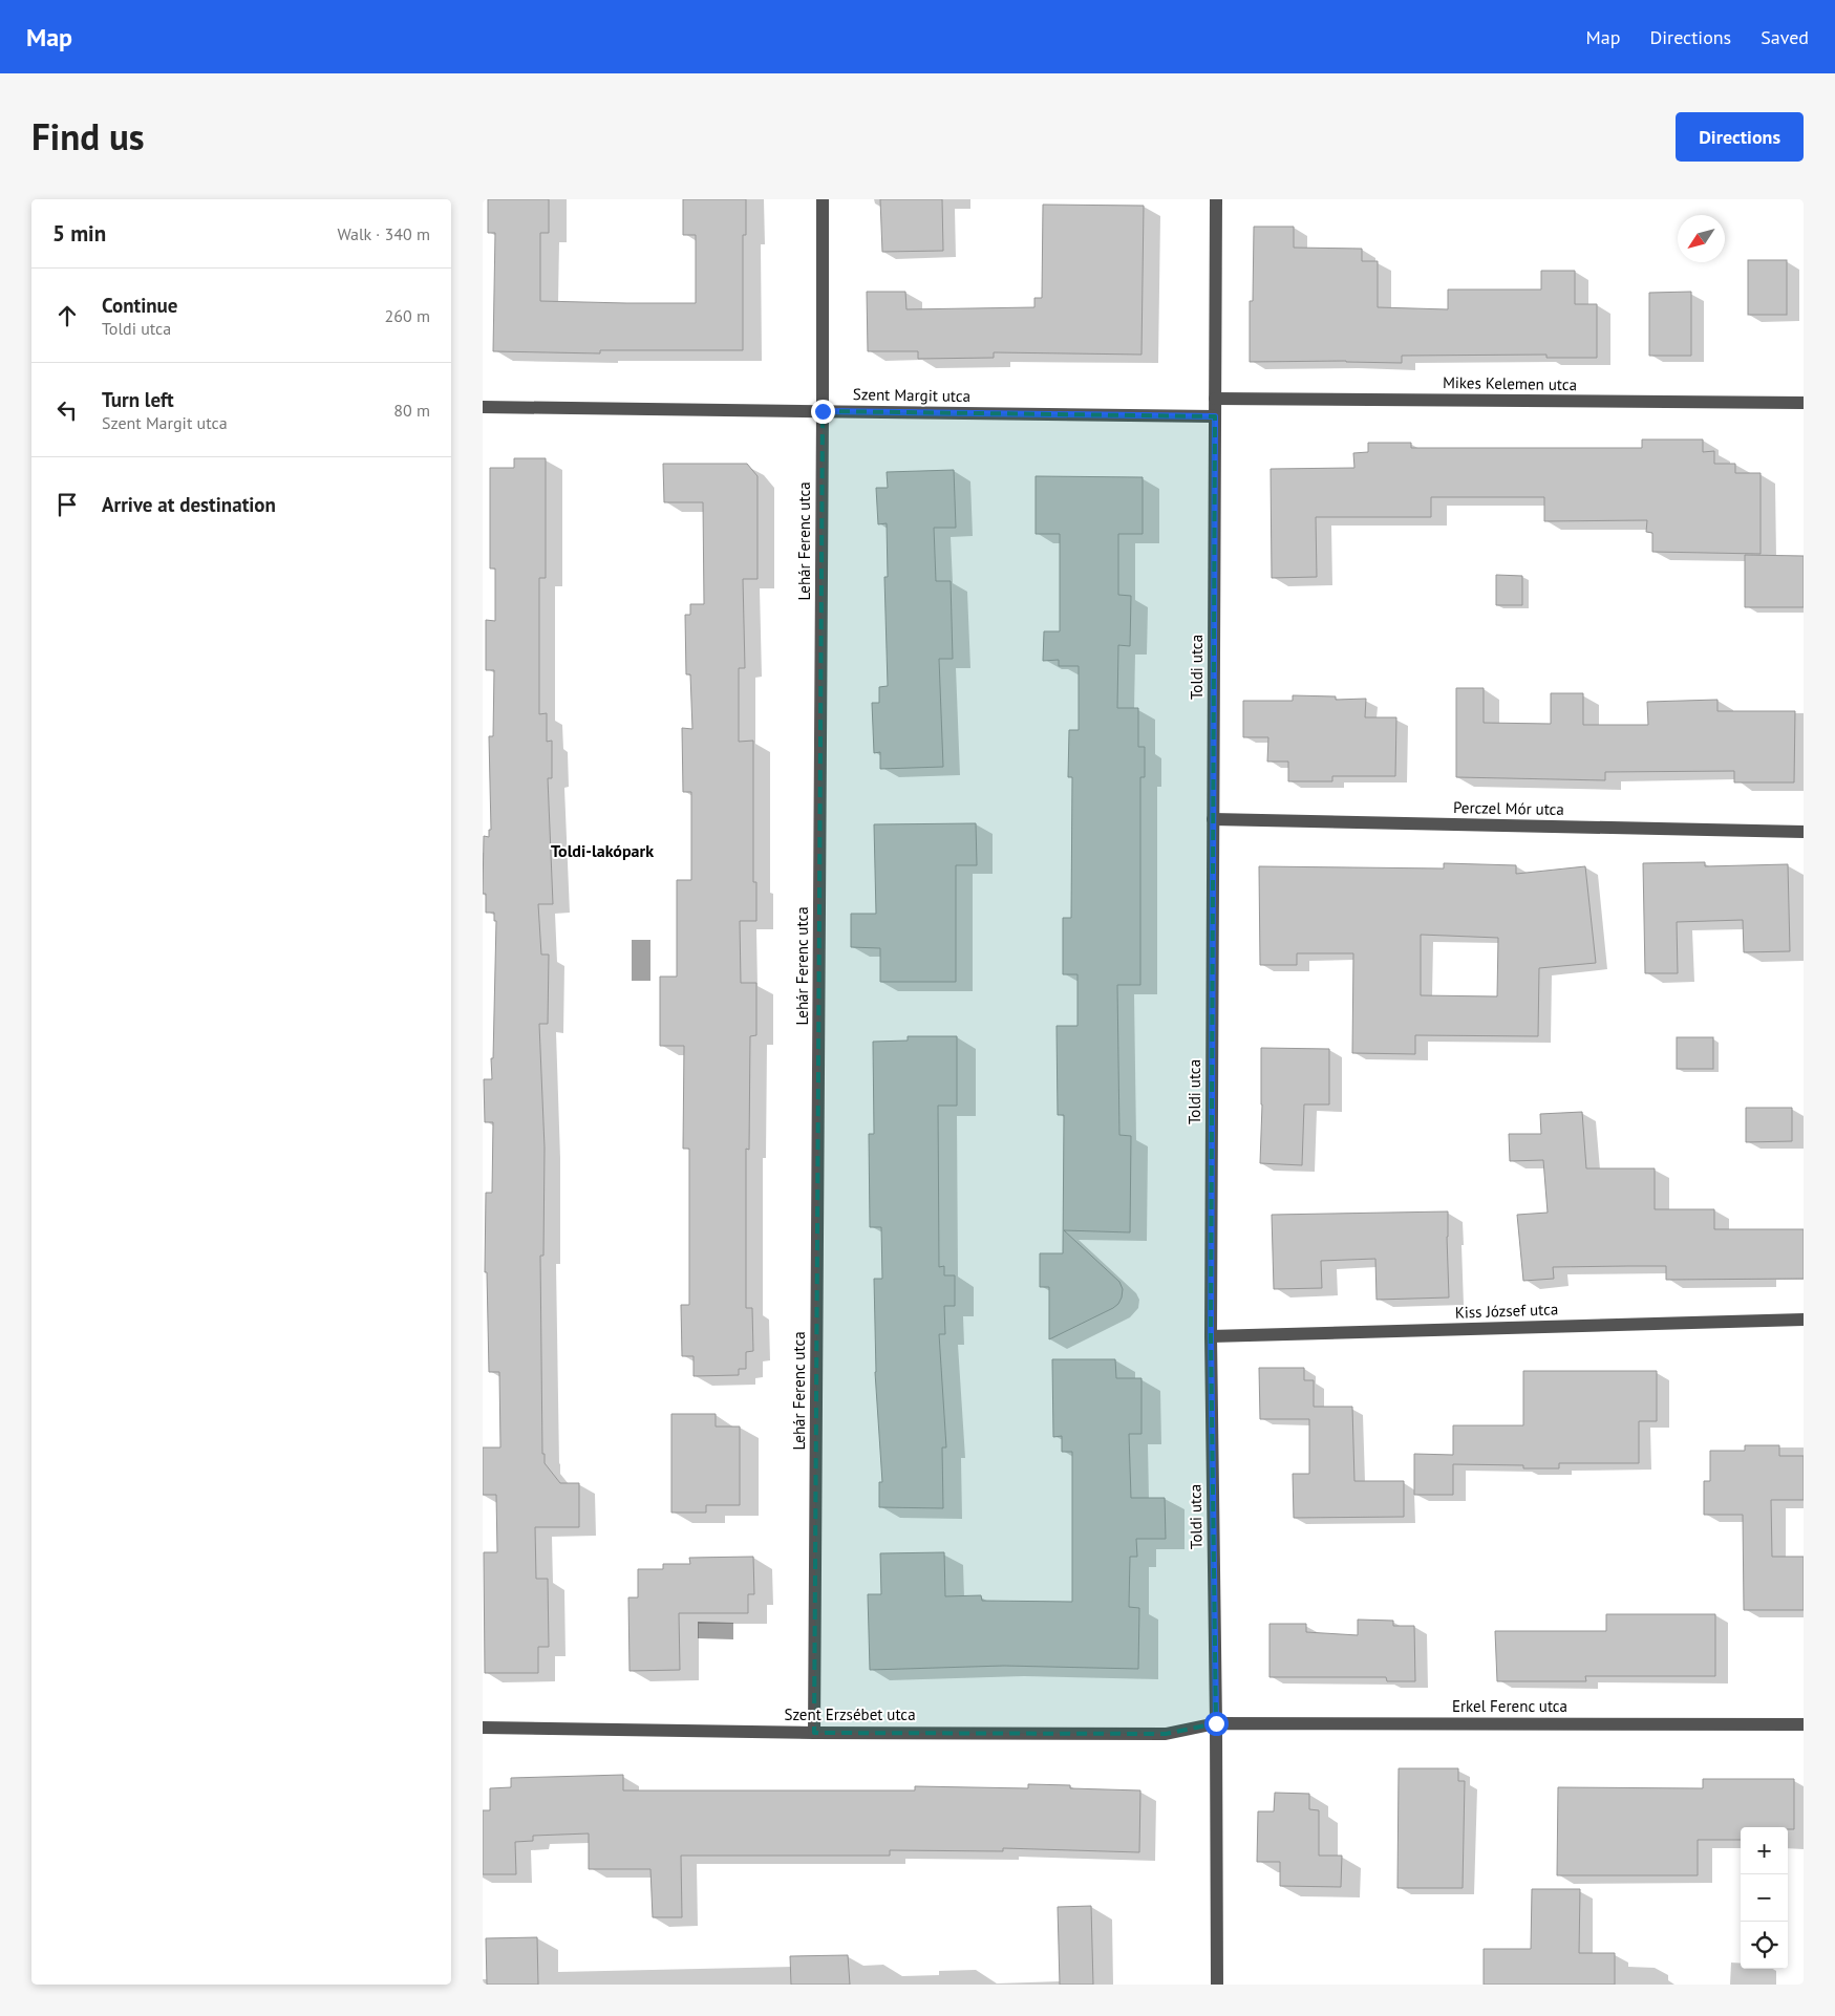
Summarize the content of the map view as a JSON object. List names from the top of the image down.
{
  "streets": {
    "street": [
      "Mikes Kelemen utca",
      "Szent Margit utca",
      "Lehár Ferenc utca",
      "Toldi utca",
      "Perczel Mór utca",
      "Kiss József utca",
      "Erkel Ferenc utca",
      "Szent Erzsébet utca"
    ]
  },
  "crossings": [
    ["Mikes Kelemen utca", "Toldi utca"],
    ["Szent Margit utca", "Lehár Ferenc utca"],
    ["Szent Margit utca", "Toldi utca"],
    ["Lehár Ferenc utca", "Szent Erzsébet utca"],
    ["Toldi utca", "Perczel Mór utca"],
    ["Toldi utca", "Kiss József utca"],
    ["Toldi utca", "Erkel Ferenc utca"],
    ["Toldi utca", "Szent Erzsébet utca"],
    ["Erkel Ferenc utca", "Szent Erzsébet utca"]
  ],
  "districts": ["Toldi-lakópark"],
  "north": "bottom left",
  "page": {
    "header": "Map",
    "nav": ["Map", "Directions", "Saved"],
    "title": "Find us",
    "buttons": "Directions",
    "heading": ["5 min", "Walk · 340 m"],
    "list": [
      ["Continue", "Toldi utca", "260 m"],
      ["Turn left", "Szent Margit utca", "80 m"],
      "Arrive at destination"
    ],
    "map_buttons": ["+", "−"]
  }
}
